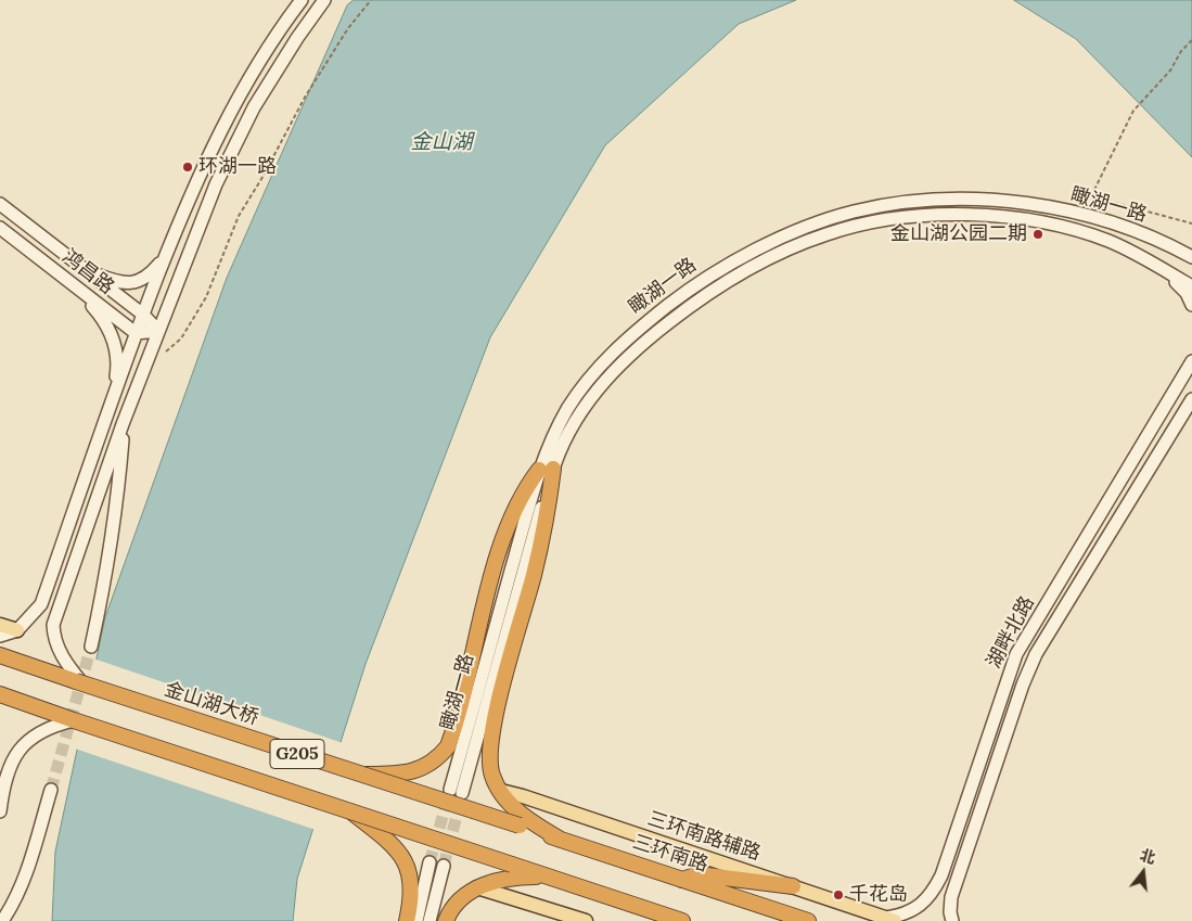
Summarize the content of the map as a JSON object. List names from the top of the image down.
{
  "streets": {
    "highway": ["金山湖大桥", "G205", "三环南路"],
    "main road": ["三环南路辅路"],
    "street": ["瞰湖一路", "鸿昌路", "湖畔北路"]
  },
  "crossings": [
    ["湖畔北路", "三环南路辅路"],
    ["金山湖大桥", "G205"],
    ["金山湖大桥", "三环南路"]
  ],
  "water": ["金山湖"],
  "places": ["环湖一路", "金山湖公园二期", "千花岛"],
  "north": "top"
}
